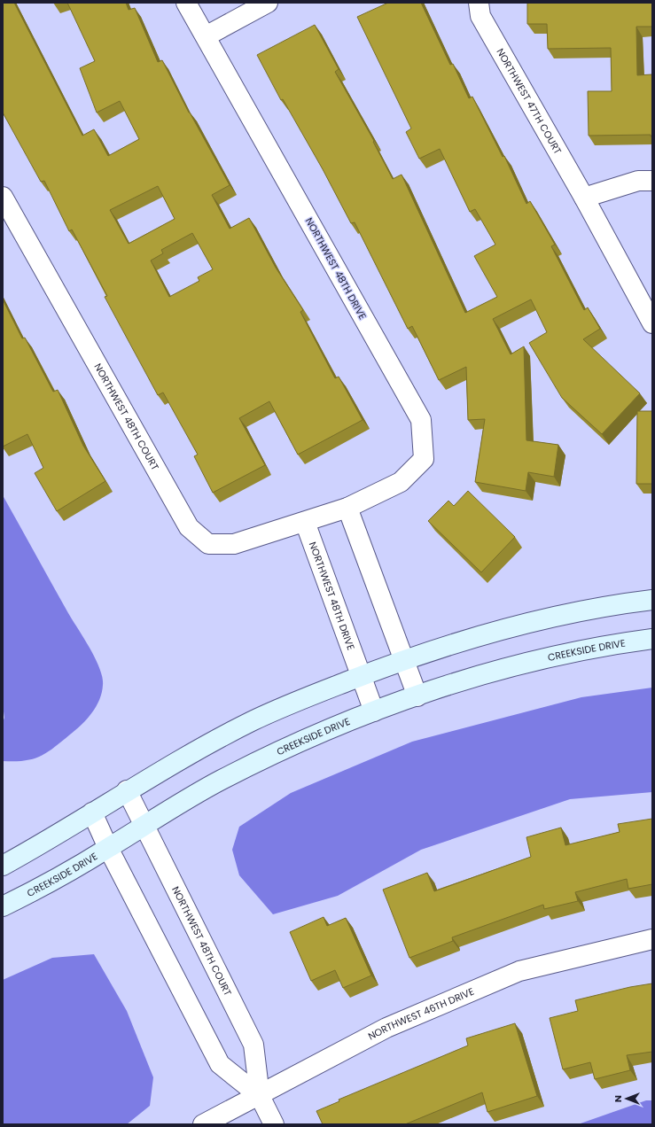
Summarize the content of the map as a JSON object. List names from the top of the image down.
{
  "streets": {
    "street": [
      "NORTHWEST 47TH COURT",
      "NORTHWEST 48TH DRIVE",
      "NORTHWEST 48TH COURT",
      "CREEKSIDE DRIVE",
      "NORTHWEST 46TH DRIVE"
    ]
  },
  "crossings": [
    ["NORTHWEST 48TH DRIVE", "NORTHWEST 48TH COURT"],
    ["NORTHWEST 48TH DRIVE", "CREEKSIDE DRIVE"],
    ["NORTHWEST 48TH COURT", "CREEKSIDE DRIVE"],
    ["NORTHWEST 48TH COURT", "NORTHWEST 46TH DRIVE"]
  ],
  "north": "left"
}
